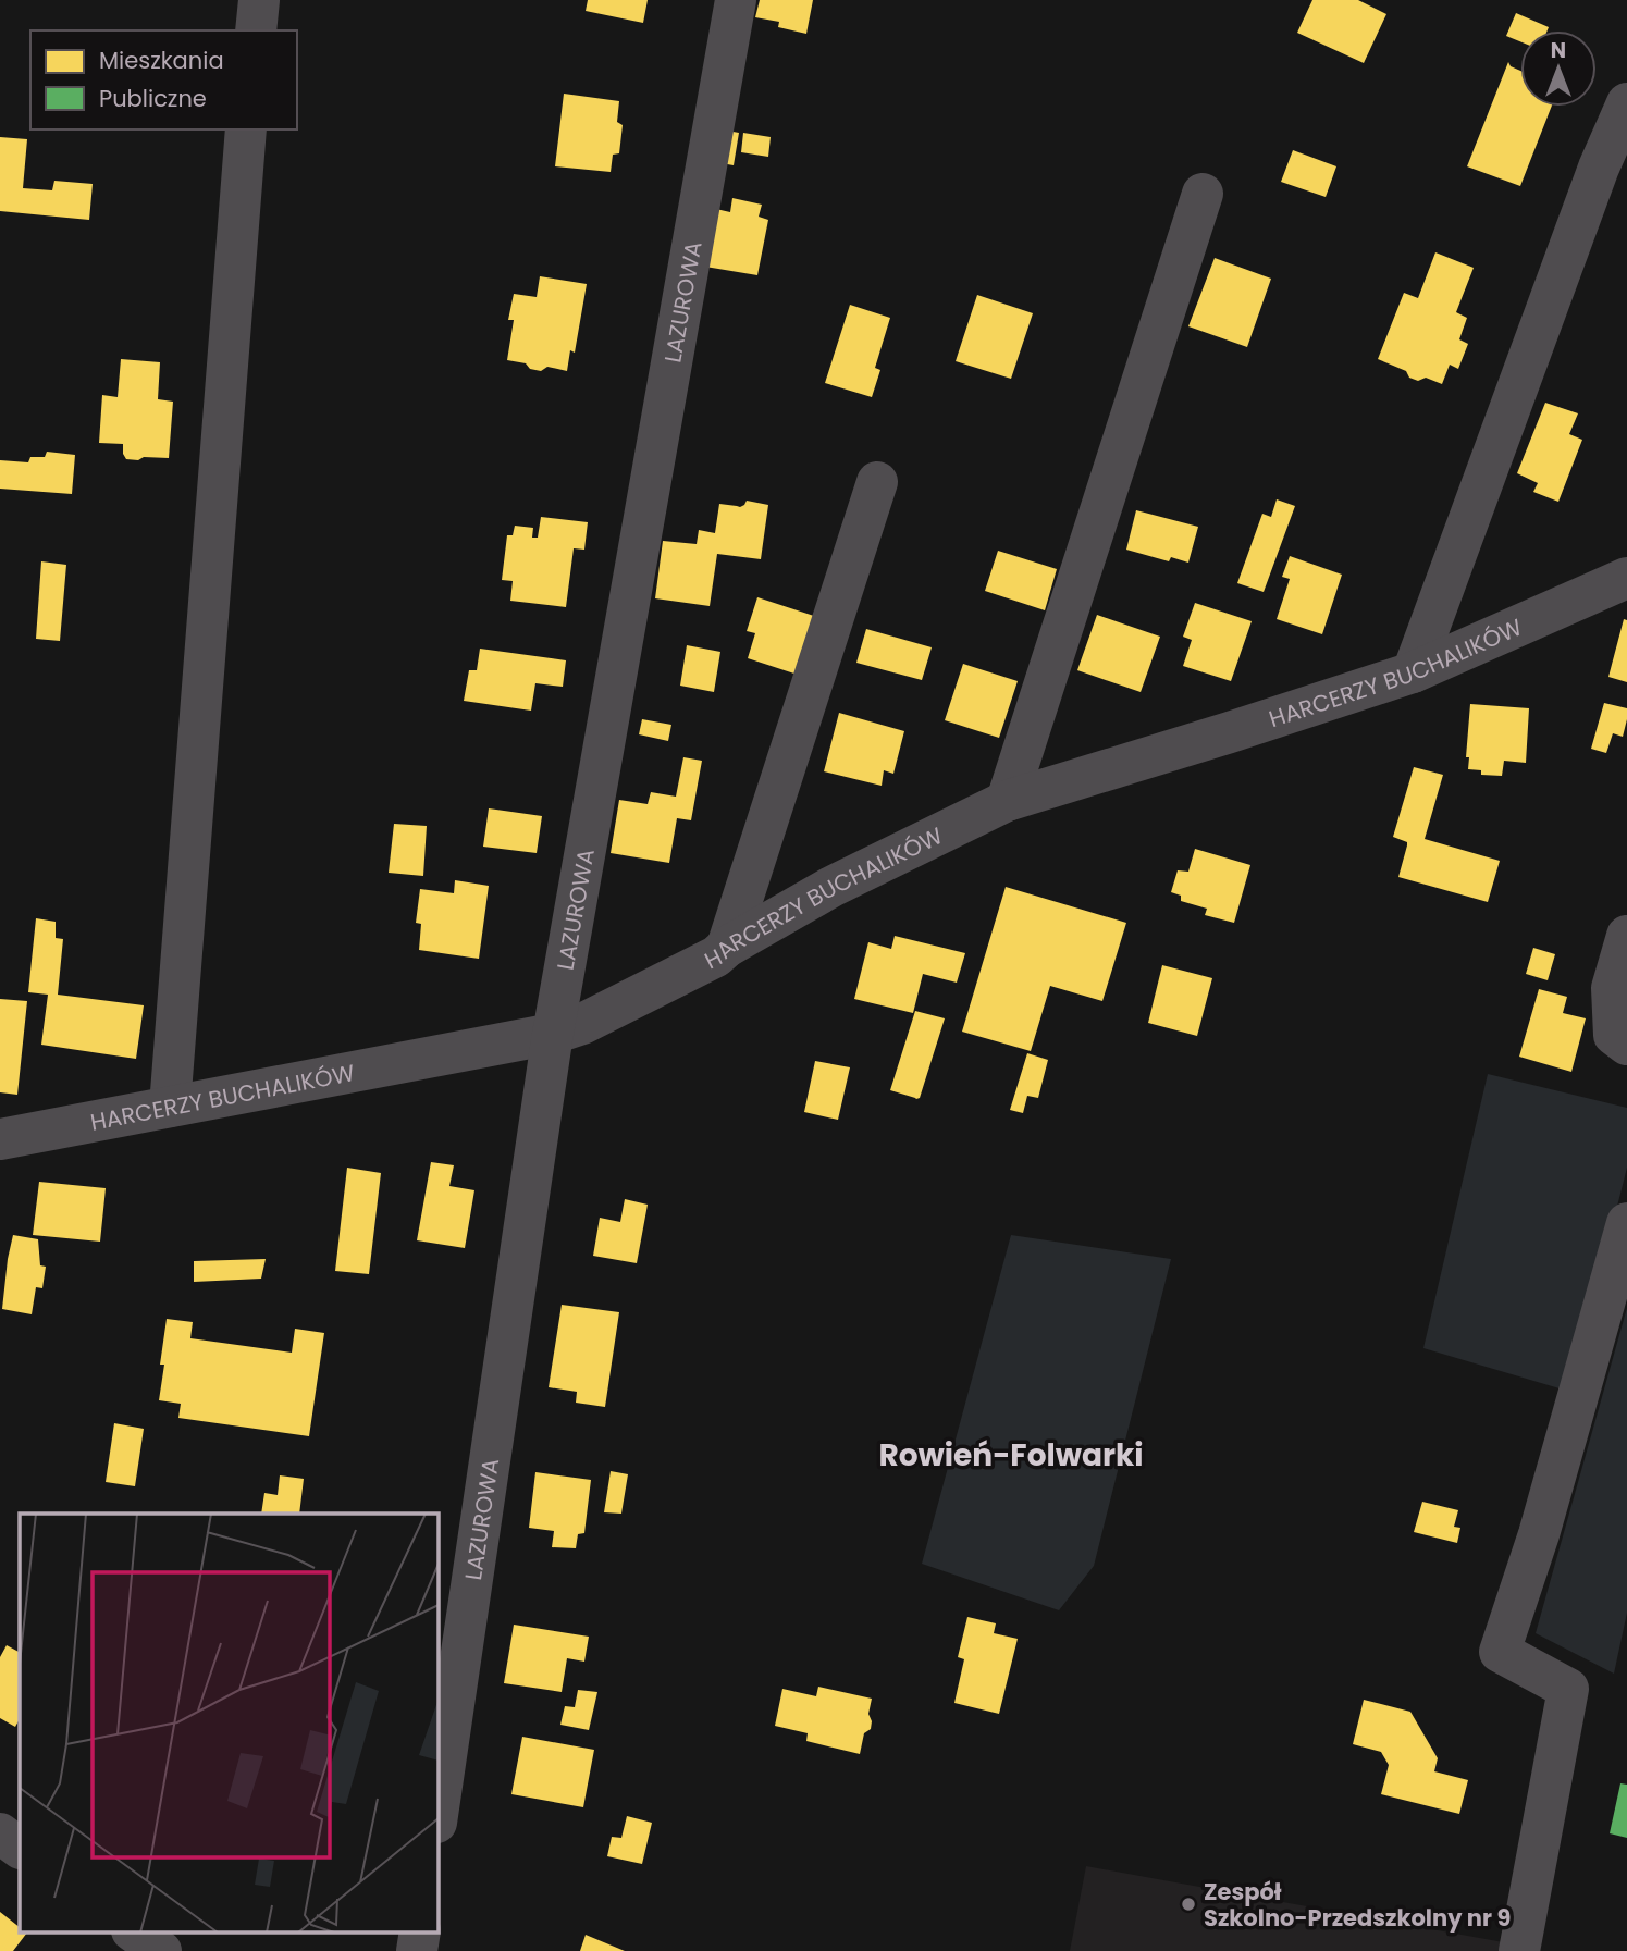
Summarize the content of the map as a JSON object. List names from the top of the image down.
{
  "streets": {
    "street": ["LAZUROWA", "HARCERZY BUCHALIKÓW"]
  },
  "crossings": [
    ["LAZUROWA", "HARCERZY BUCHALIKÓW"]
  ],
  "districts": ["Rowień-Folwarki"],
  "places": ["Zespół Szkolno-Przedszkolny nr 9"],
  "legend": ["Mieszkania", "Publiczne"],
  "north": "top"
}
